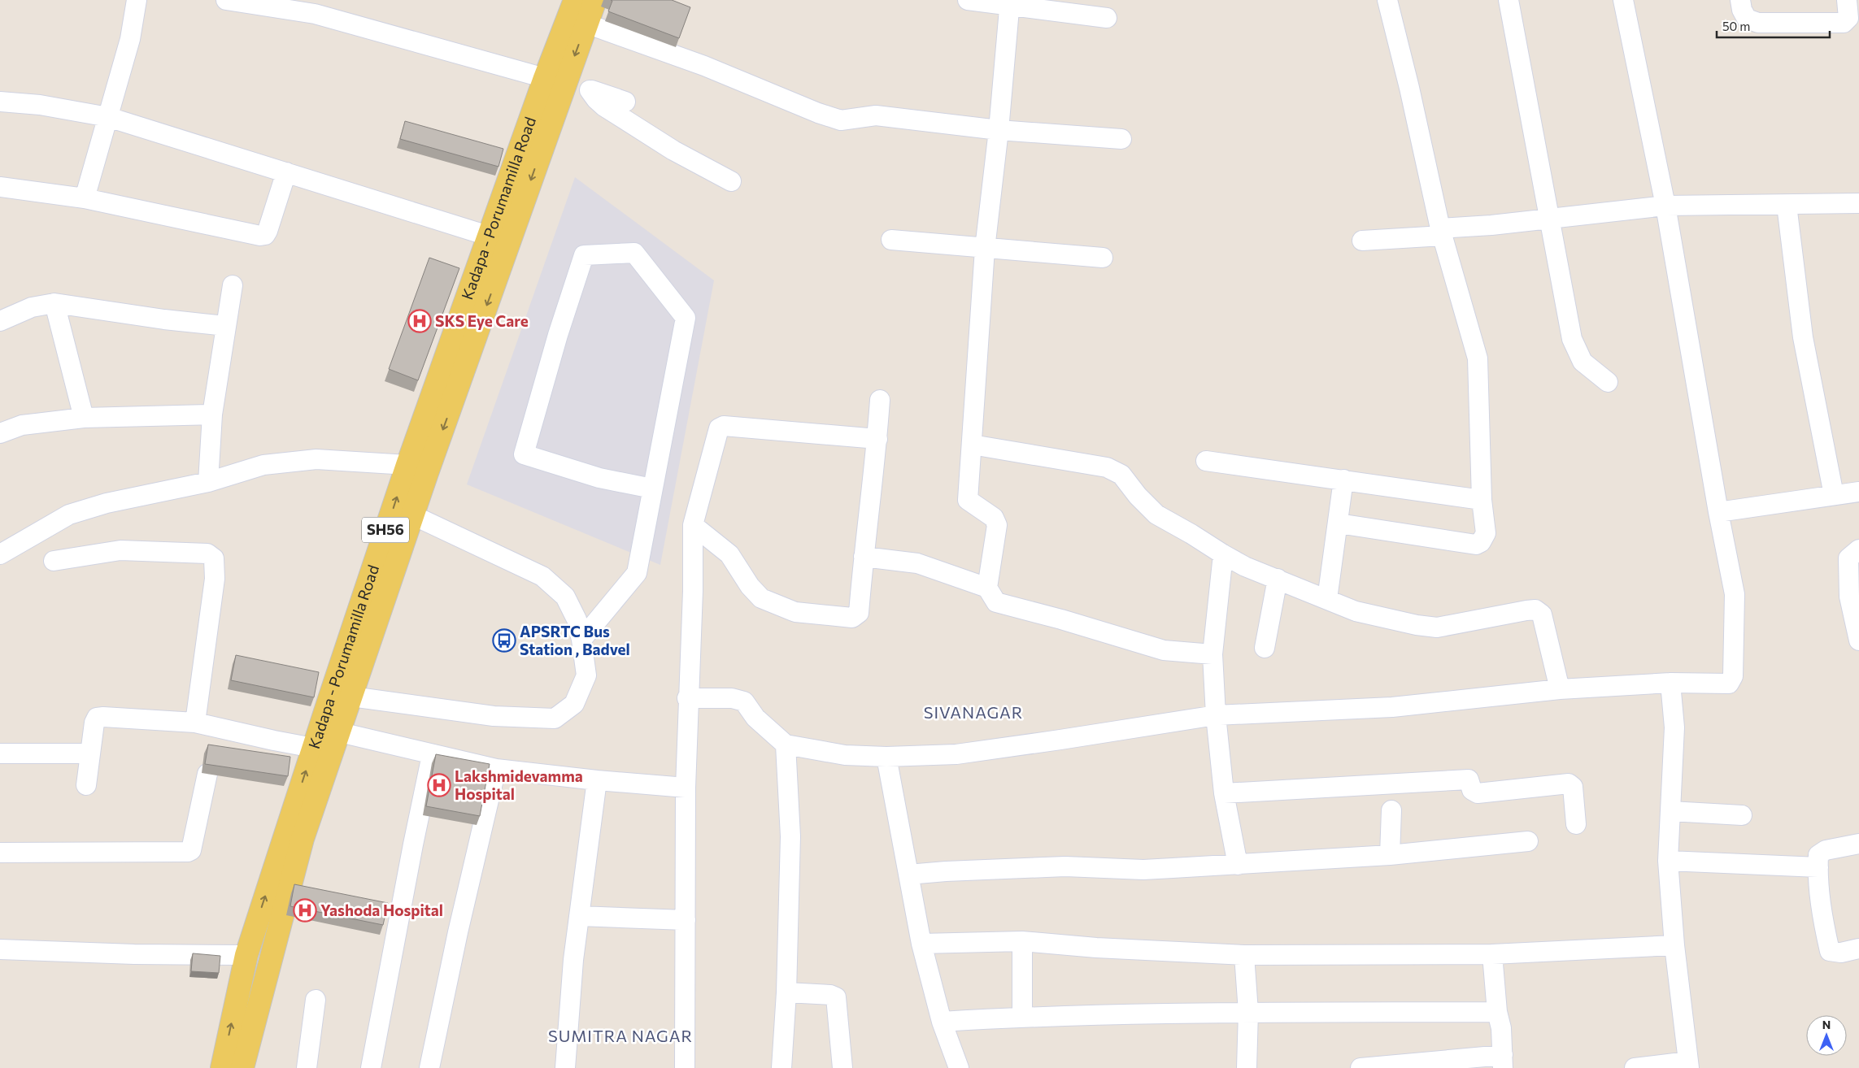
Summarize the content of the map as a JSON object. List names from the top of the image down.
{
  "streets": {
    "main road": ["Kadapa - Porumamilla Road", "SH56"]
  },
  "districts": ["SIVANAGAR", "SUMITRA NAGAR"],
  "places": {
    "hospital": ["SKS Eye Care", "Lakshmidevamma Hospital", "Yashoda Hospital"],
    "bus stop": ["APSRTC Bus Station , Badvel"]
  },
  "scale_bar": "50 m",
  "north": "top"
}
